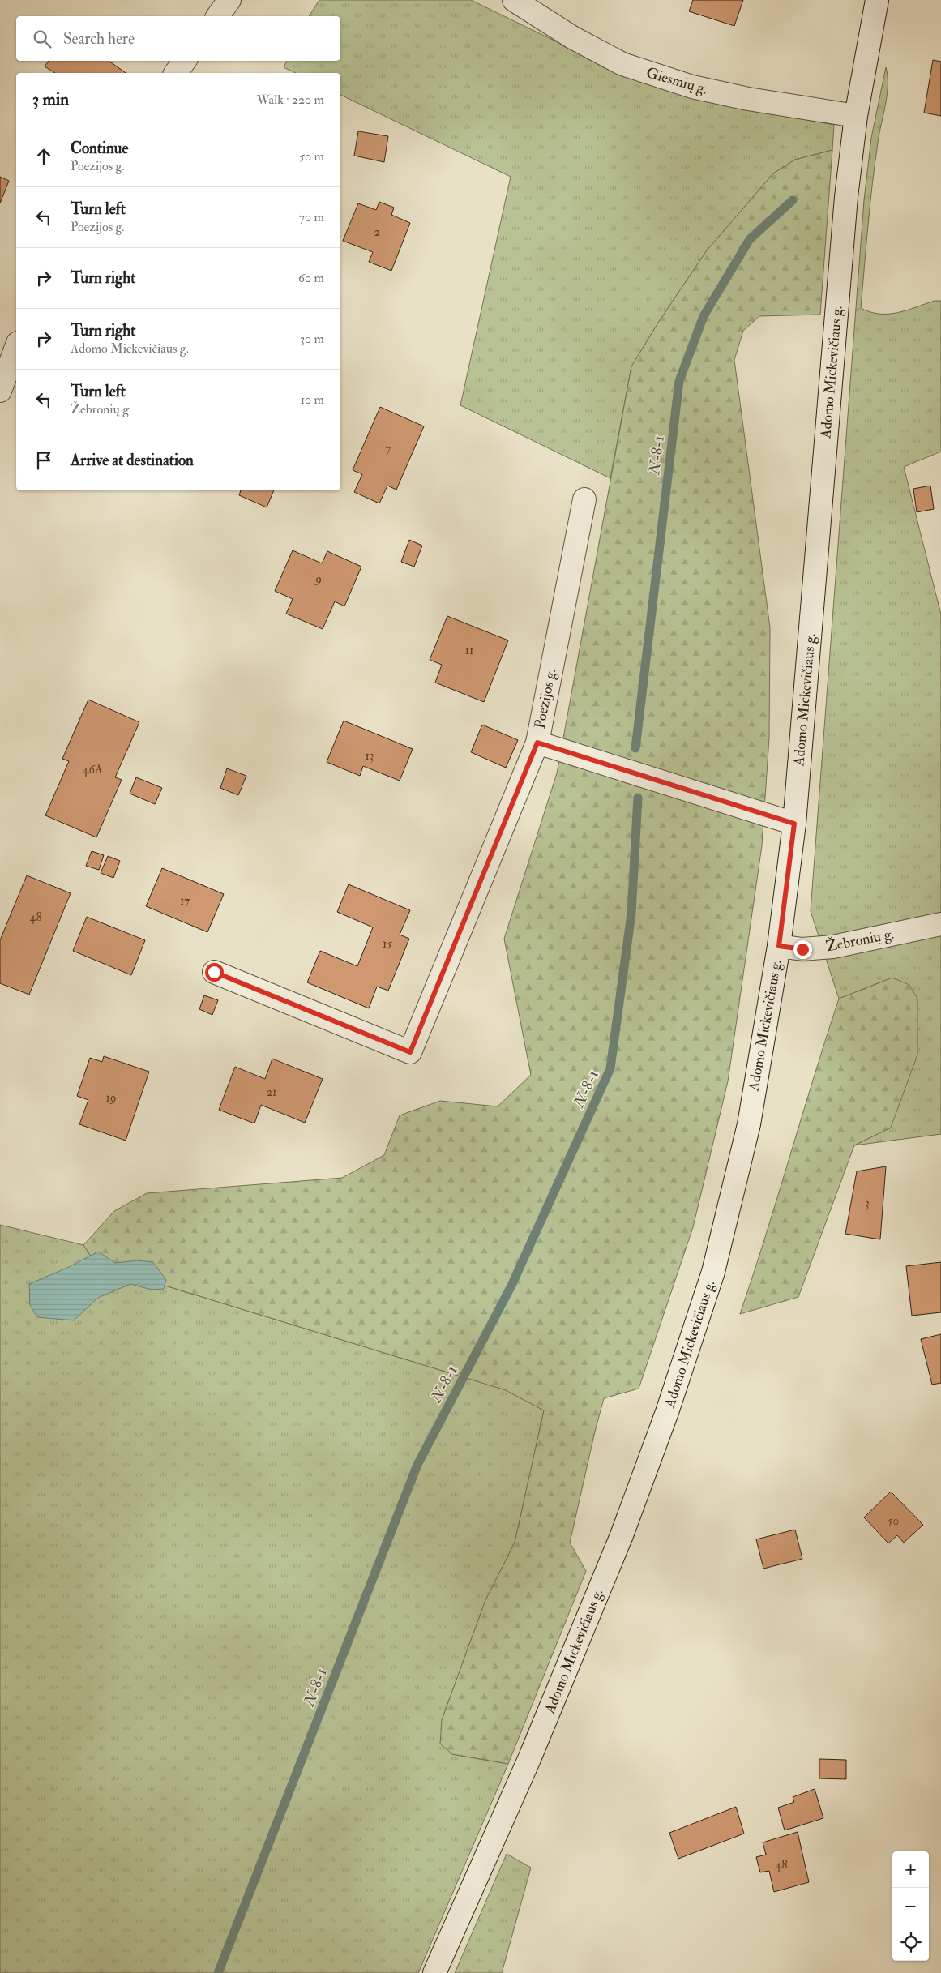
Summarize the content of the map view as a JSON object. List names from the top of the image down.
{
  "streets": {
    "main road": [
      "Giesmių g.",
      "Adomo Mickevičiaus g.",
      "Poezijos g.",
      "Žebronių g."
    ]
  },
  "crossings": [
    ["Giesmių g.", "Adomo Mickevičiaus g."],
    ["Adomo Mickevičiaus g.", "Žebronių g."]
  ],
  "water": ["N-8-1"],
  "house_numbers": [
    "2",
    "7",
    "9",
    "11",
    "13",
    "46A",
    "17",
    "48",
    "15",
    "21",
    "19",
    "3",
    "50",
    "48"
  ],
  "page": {
    "search": "Search here",
    "heading": ["3 min", "Walk · 220 m"],
    "list": [
      ["Continue", "Poezijos g.", "50 m"],
      ["Turn left", "Poezijos g.", "70 m"],
      ["Turn right", "60 m"],
      ["Turn right", "Adomo Mickevičiaus g.", "30 m"],
      ["Turn left", "Žebronių g.", "10 m"],
      "Arrive at destination"
    ],
    "map_buttons": ["+", "−"]
  }
}
